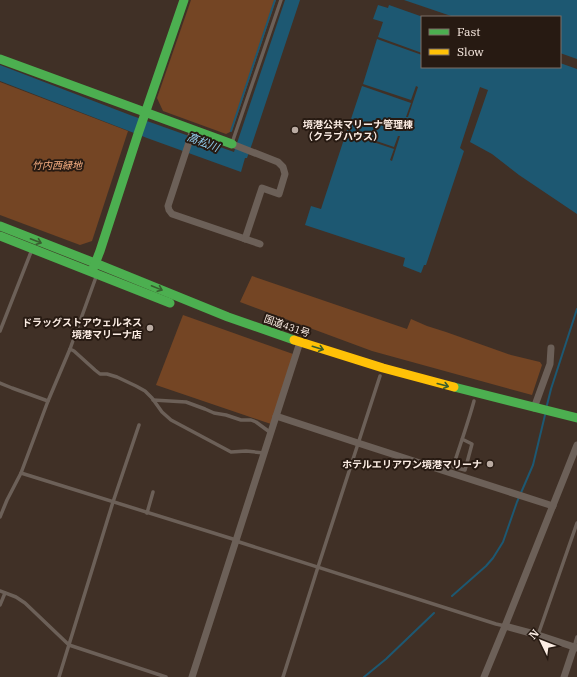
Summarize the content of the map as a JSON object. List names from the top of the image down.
{
  "streets": {
    "main road": ["国道431号"]
  },
  "water": ["高松川"],
  "parks": ["竹内西緑地"],
  "places": ["境港公共マリーナ管理棟 （クラブハウス）", "ドラッグストアウェルネス 境港マリーナ店", "ホテルエリアワン境港マリーナ"],
  "legend": ["Fast", "Slow"],
  "north": "top left"
}
